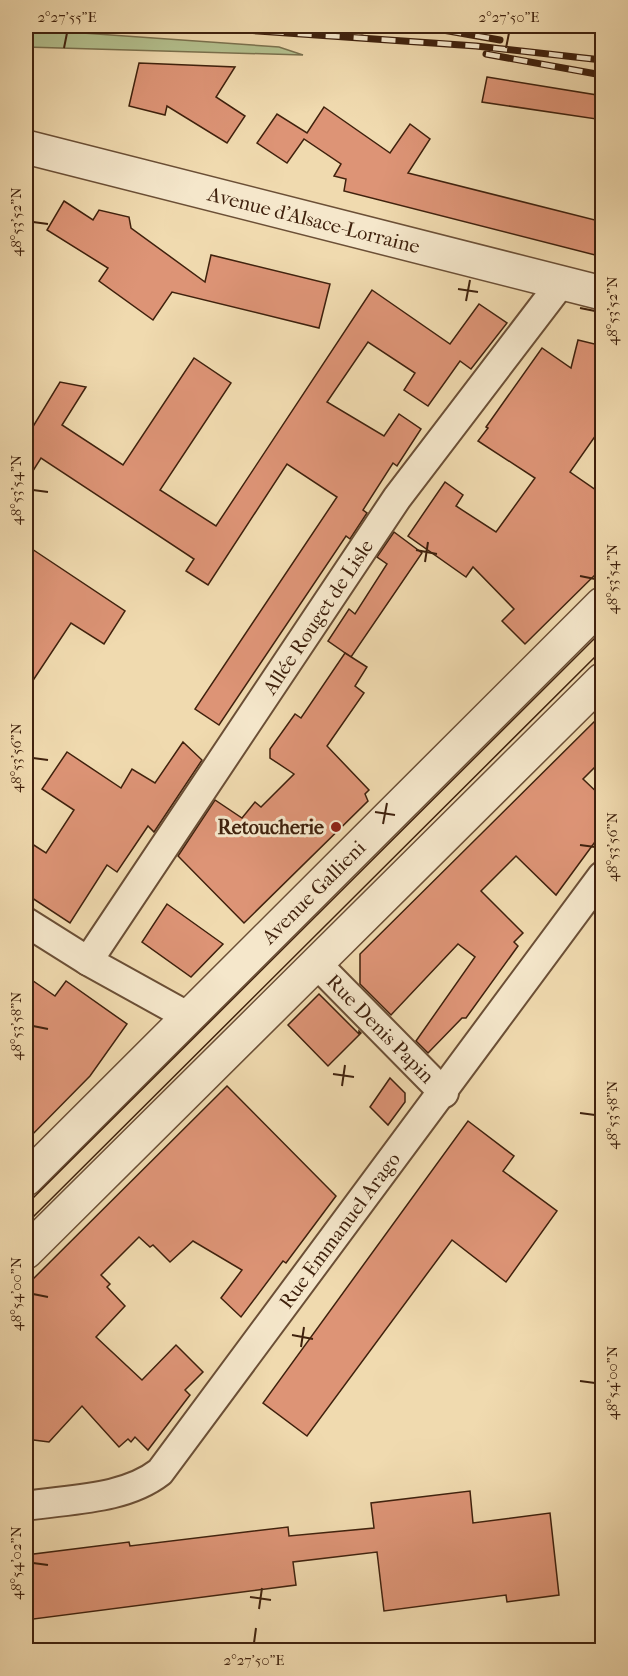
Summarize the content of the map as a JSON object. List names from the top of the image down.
{
  "streets": {
    "street": [
      "Avenue d'Alsace-Lorraine",
      "Allée Rouget de Lisle",
      "Avenue Gallieni",
      "Rue Denis Papin",
      "Rue Emmanuel Arago"
    ]
  },
  "crossings": [
    ["Avenue d'Alsace-Lorraine", "Allée Rouget de Lisle"],
    ["Rue Denis Papin", "Rue Emmanuel Arago"]
  ],
  "places": ["Retoucherie"],
  "coordinates": [
    "2°27'55\"E",
    "2°27'50\"E",
    "48°53'52\"N",
    "48°53'54\"N",
    "48°53'56\"N",
    "48°53'58\"N",
    "48°54'00\"N",
    "48°54'02\"N"
  ]
}
